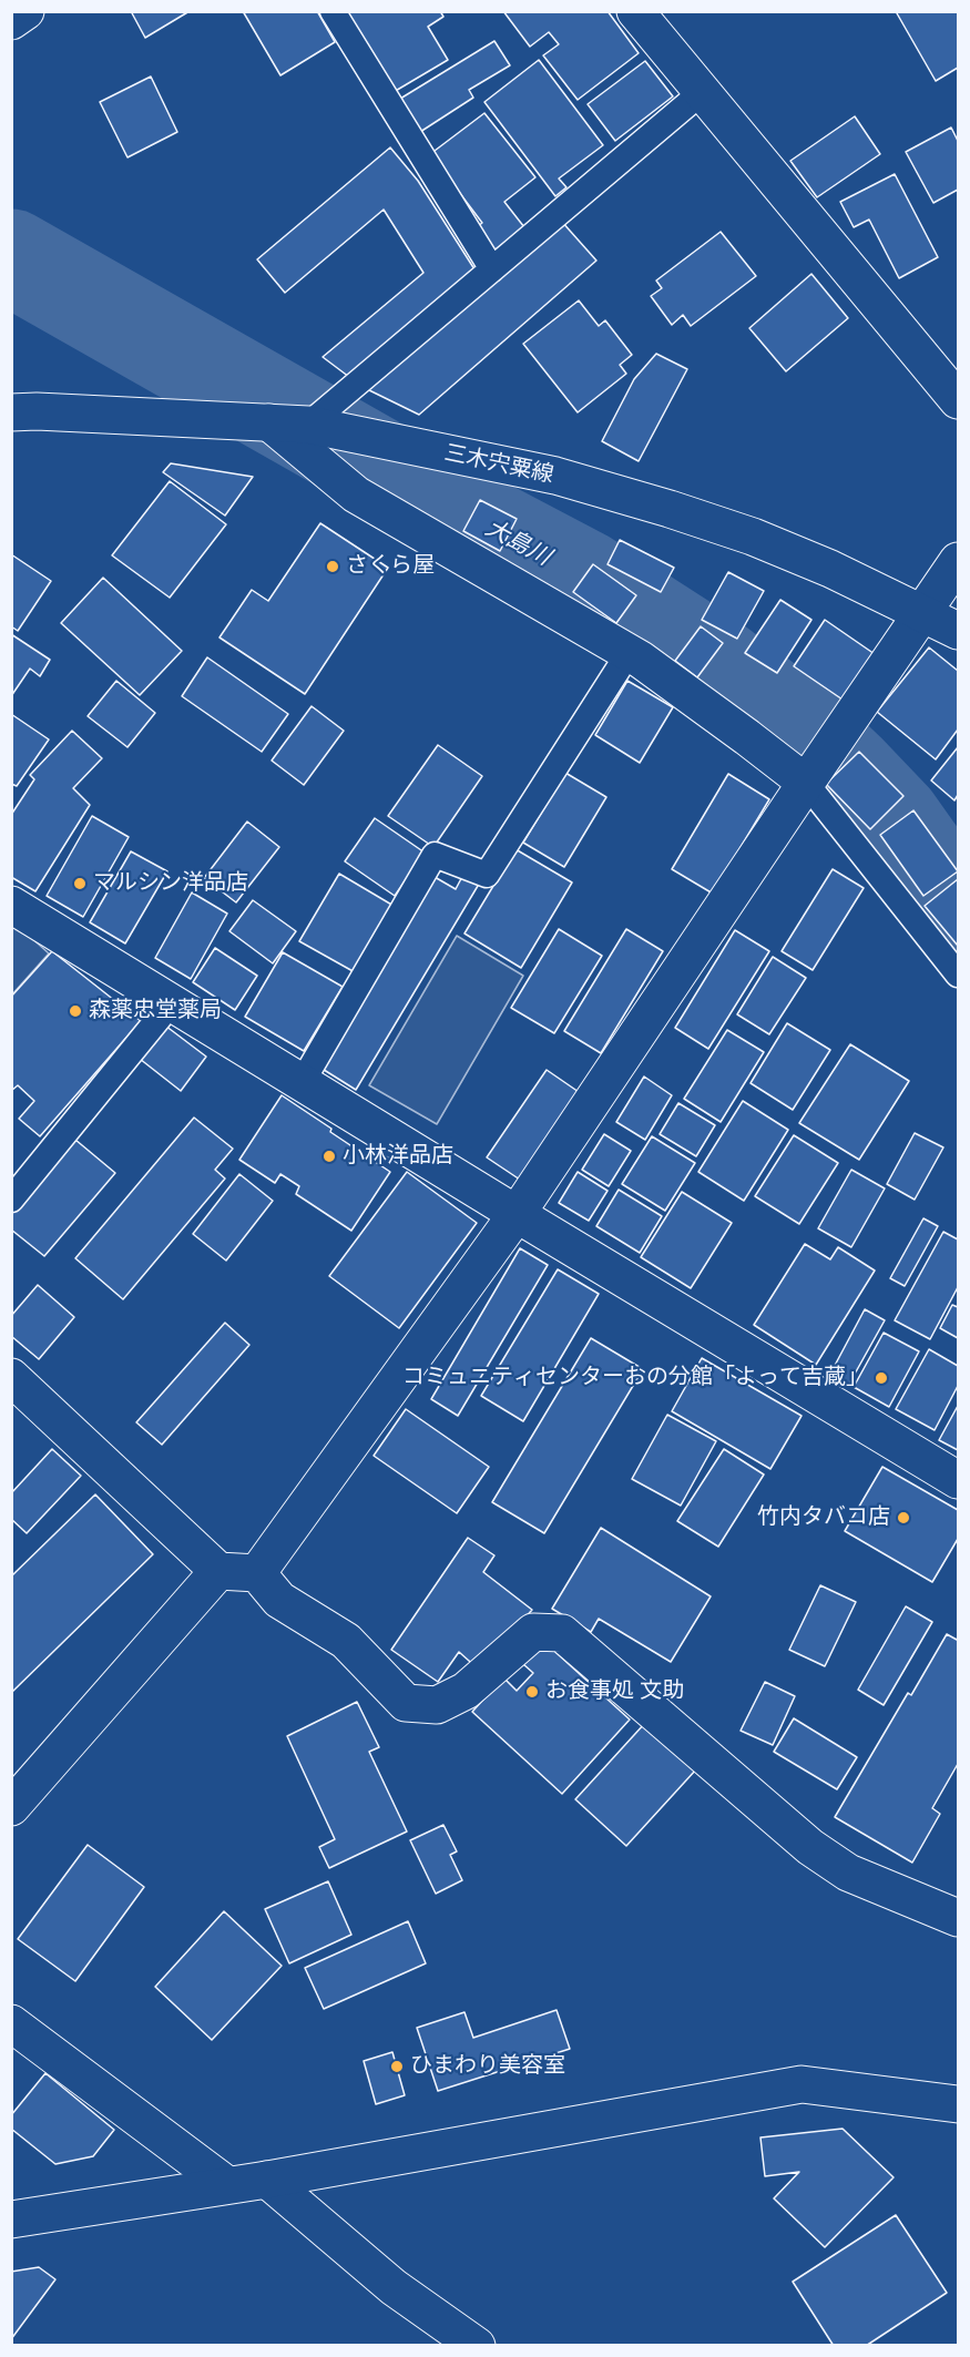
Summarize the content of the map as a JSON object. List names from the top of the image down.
{
  "streets": {
    "street": ["三木宍粟線"]
  },
  "water": ["大島川"],
  "places": [
    "さくら屋",
    "マルシン洋品店",
    "森薬忠堂薬局",
    "小林洋品店",
    "コミュニティセンターおの分館「よって吉蔵」",
    "竹内タバコ店",
    "お食事処 文助",
    "ひまわり美容室"
  ]
}
